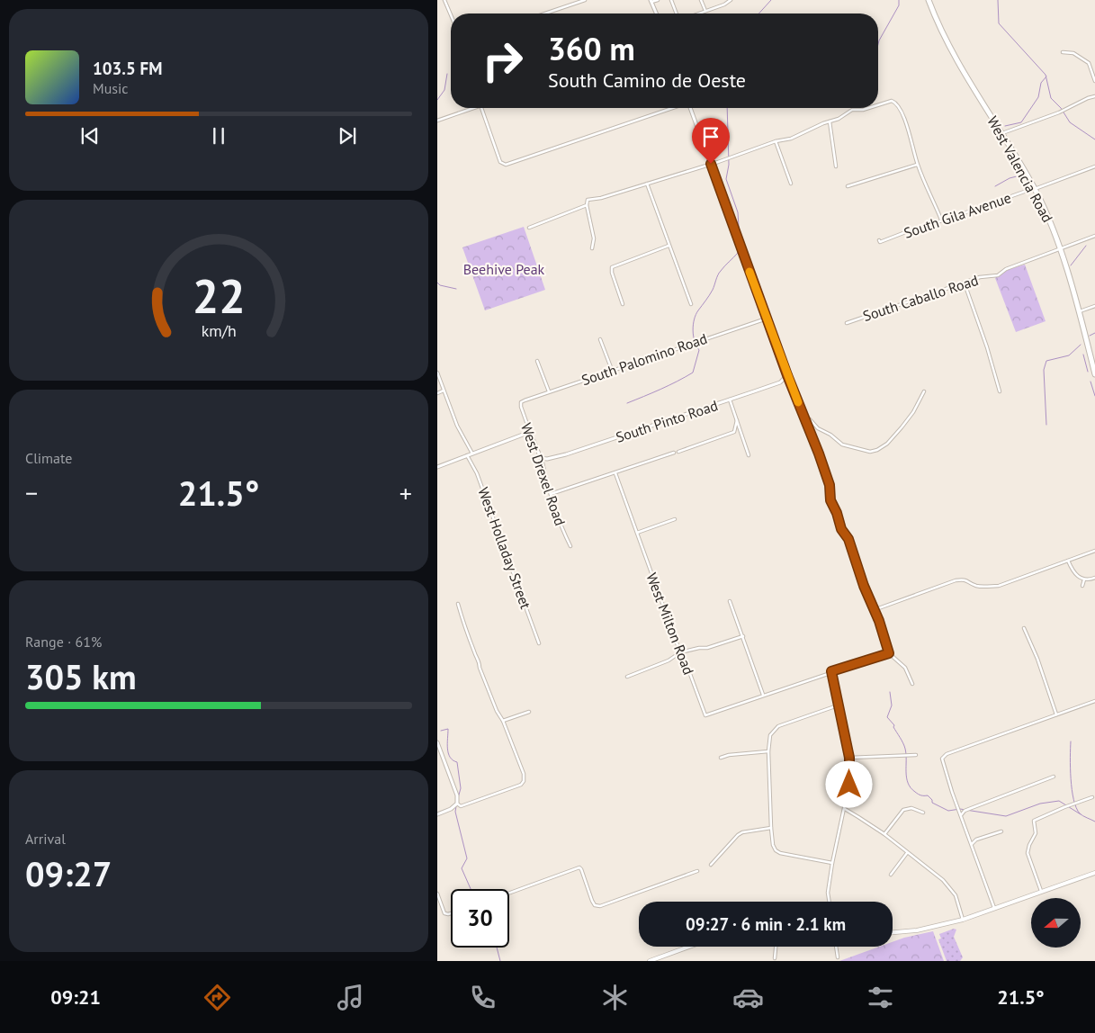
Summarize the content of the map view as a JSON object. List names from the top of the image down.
{
  "streets": {
    "main road": ["West Valencia Road"],
    "street": [
      "South Gila Avenue",
      "South Caballo Road",
      "South Palomino Road",
      "South Pinto Road",
      "West Drexel Road",
      "West Holladay Street",
      "West Milton Road"
    ]
  },
  "crossings": [
    ["West Valencia Road", "South Gila Avenue"],
    ["West Valencia Road", "South Caballo Road"],
    ["South Palomino Road", "West Drexel Road"],
    ["South Pinto Road", "West Drexel Road"]
  ],
  "parks": ["Beehive Peak"],
  "north": "left",
  "page": {
    "turn": ["360 m", "South Camino de Oeste"],
    "song": ["103.5 FM", "Music"],
    "tile": [
      "Climate",
      ["Range · 61%", "305 km"],
      ["Arrival", "09:27"]
    ],
    "heat": ["−", "21.5°", "+"],
    "limit": "30",
    "trip": "09:27 · 6 min · 2.1 km",
    "tabs": ["09:21", "21.5°"],
    "gauge": ["22", "km/h"]
  }
}
